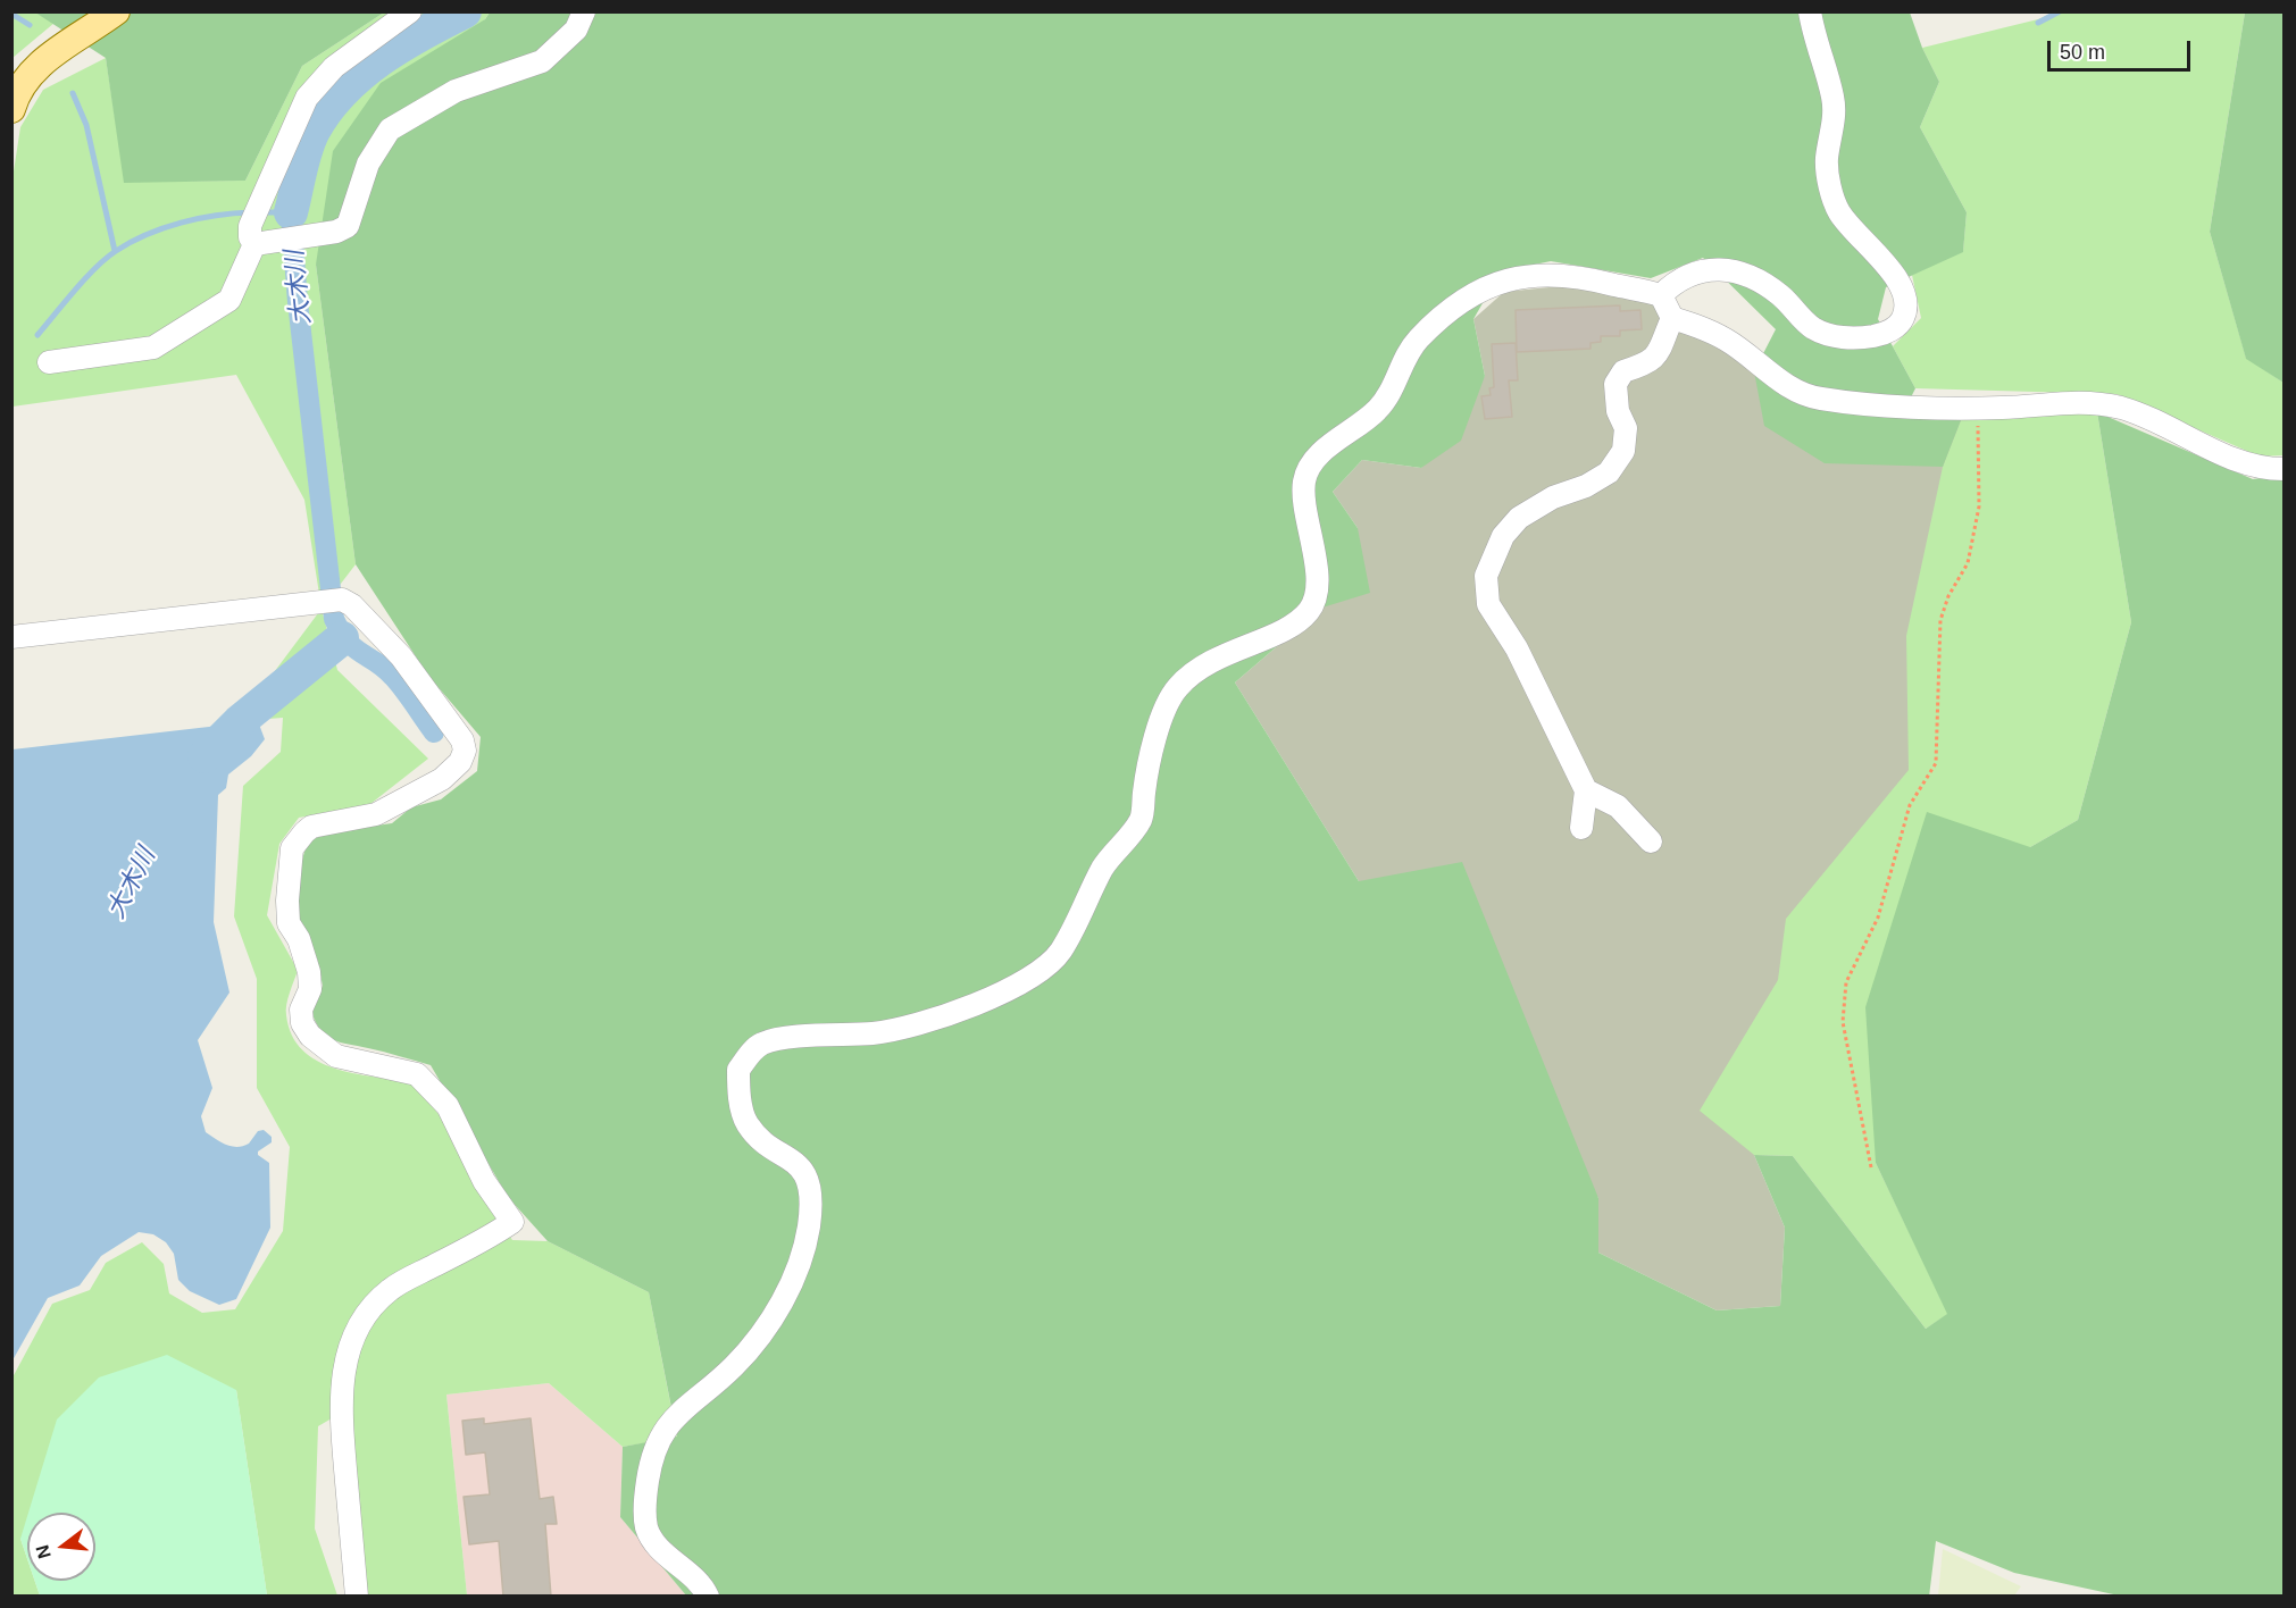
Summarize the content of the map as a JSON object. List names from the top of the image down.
{
  "water": ["大木川"],
  "scale_bar": "50 m",
  "north": "left"
}
